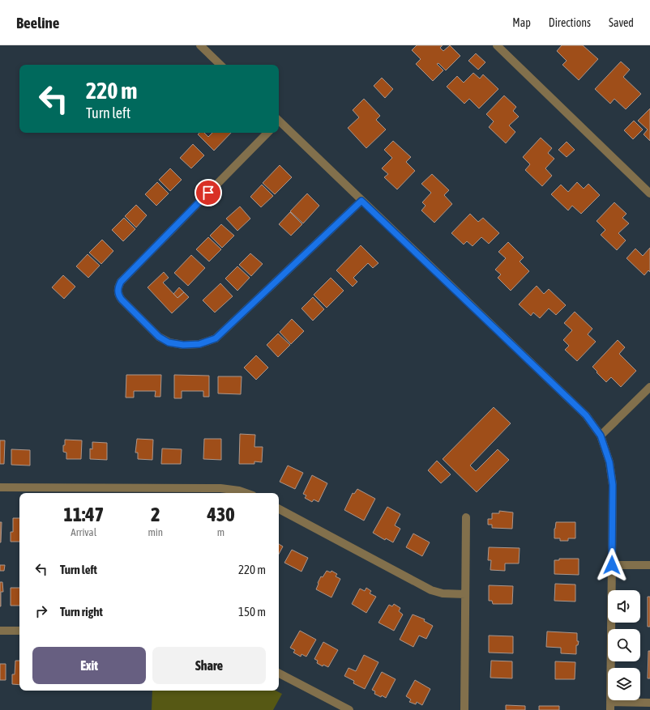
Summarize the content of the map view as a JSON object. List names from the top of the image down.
{
  "page": {
    "header": "Beeline",
    "nav": ["Map", "Directions", "Saved"],
    "turn": ["220 m", "Turn left"],
    "eta": [
      "11:47",
      "Arrival",
      "2",
      "min",
      "430",
      "m"
    ],
    "list": [
      {
        "name": "Turn left",
        "value": "220 m"
      },
      {
        "name": "Turn right",
        "value": "150 m"
      }
    ],
    "buttons": ["Exit", "Share"]
  }
}
